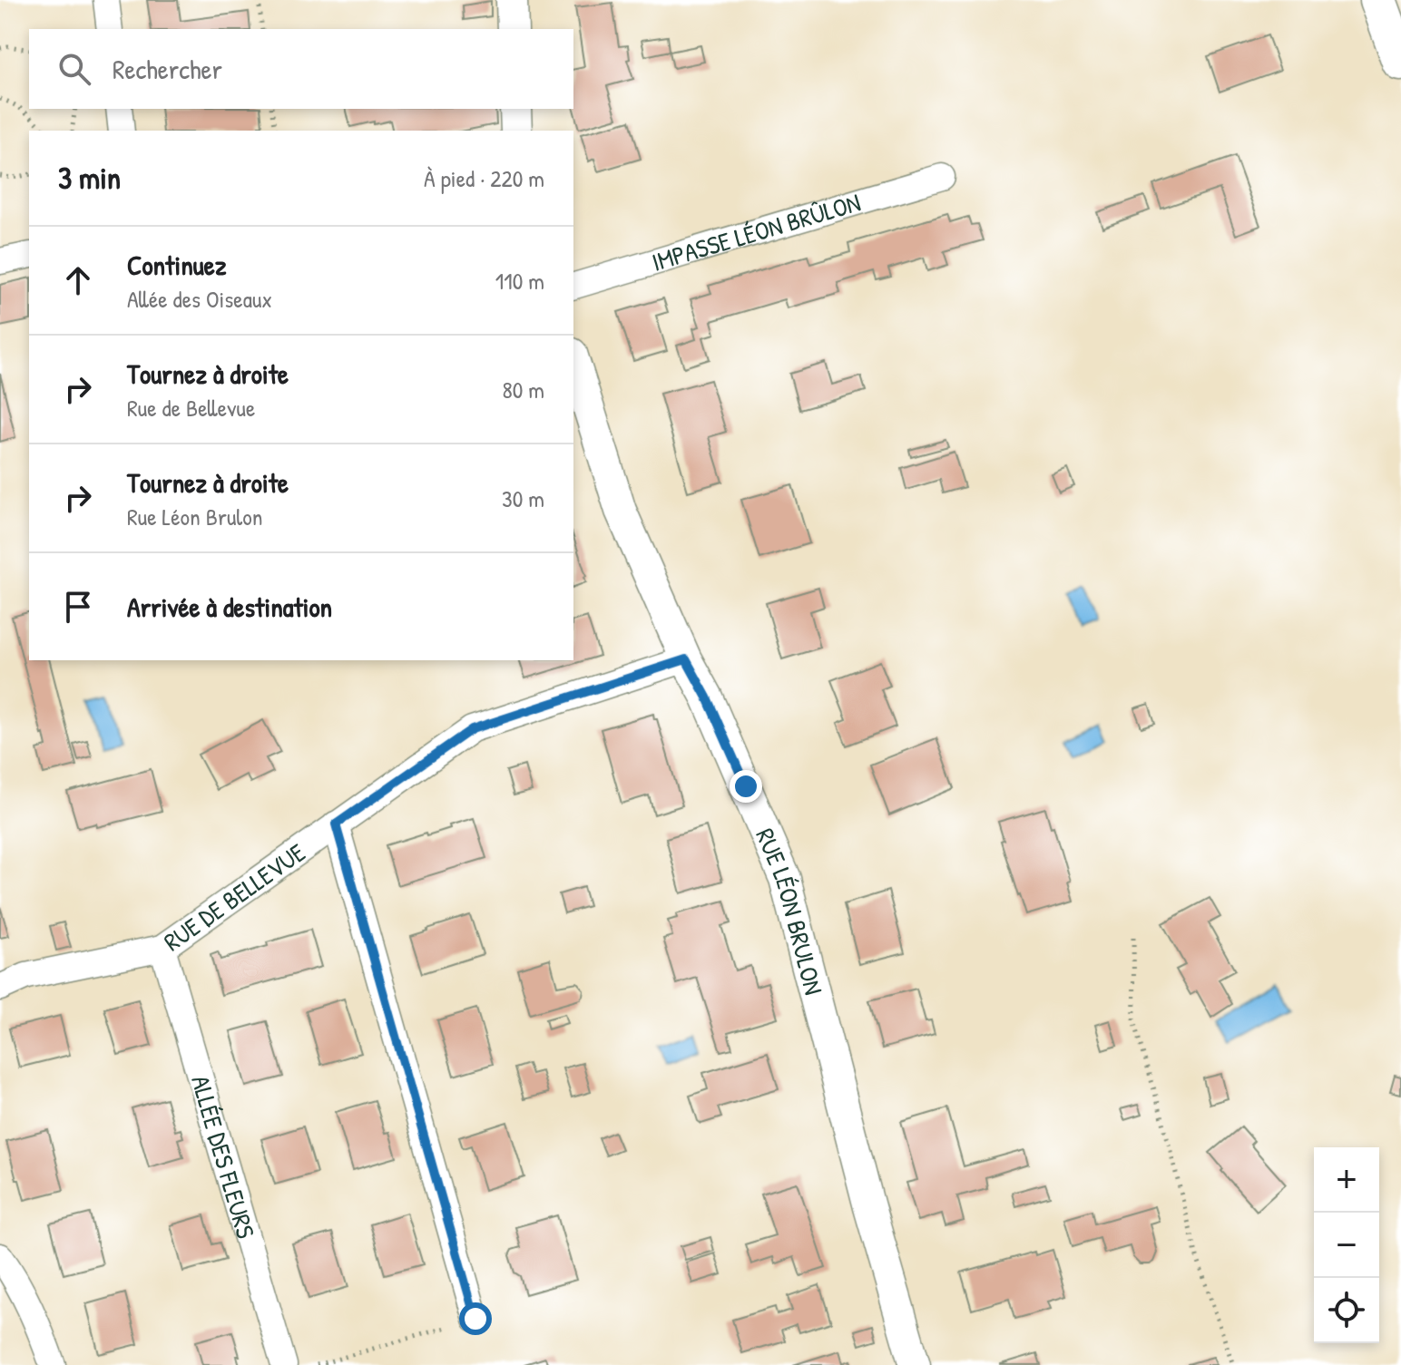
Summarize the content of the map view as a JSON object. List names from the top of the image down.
{
  "streets": {
    "street": [
      "IMPASSE LÉON BRÛLON",
      "RUE DE BELLEVUE",
      "RUE LÉON BRULON",
      "ALLÉE DES FLEURS"
    ]
  },
  "crossings": [
    ["RUE DE BELLEVUE", "RUE LÉON BRULON"],
    ["RUE DE BELLEVUE", "ALLÉE DES FLEURS"]
  ],
  "page": {
    "search": "Rechercher",
    "heading": ["3 min", "À pied · 220 m"],
    "list": [
      ["Continuez", "Allée des Oiseaux", "110 m"],
      ["Tournez à droite", "Rue de Bellevue", "80 m"],
      ["Tournez à droite", "Rue Léon Brulon", "30 m"],
      "Arrivée à destination"
    ],
    "map_buttons": ["+", "−"]
  }
}
